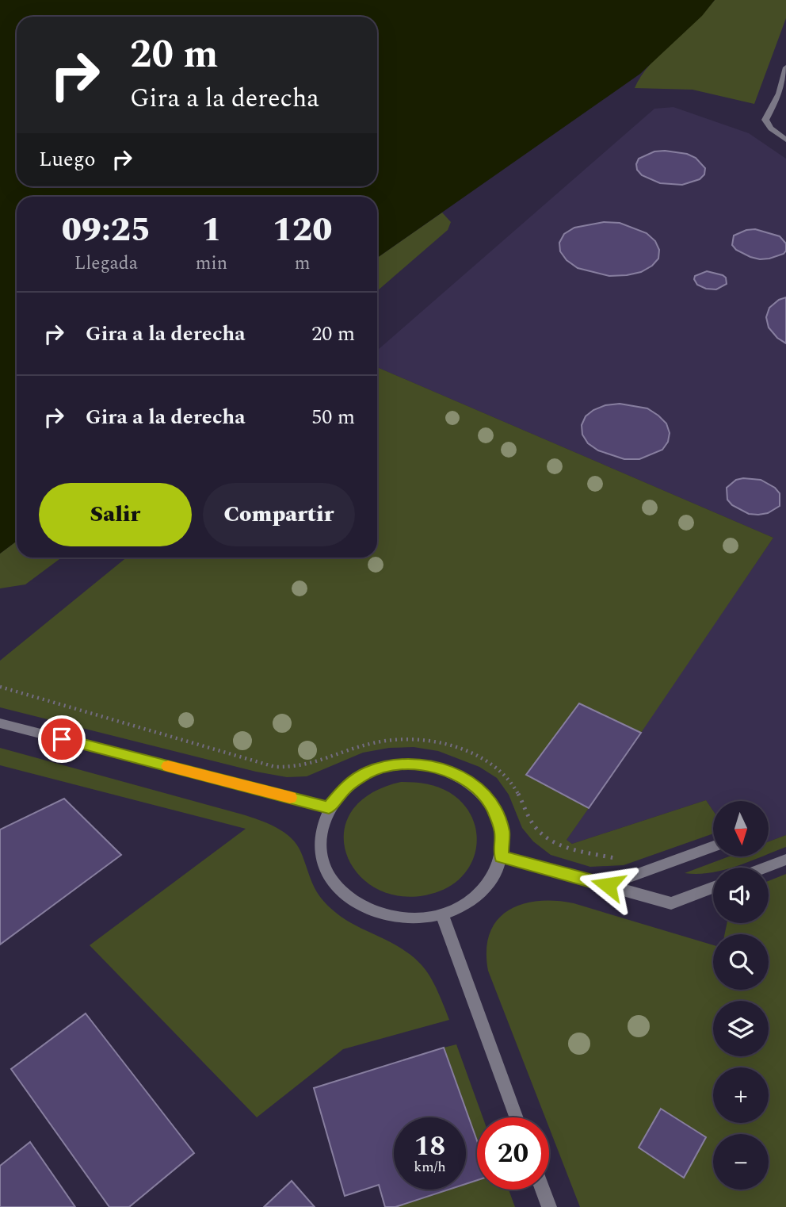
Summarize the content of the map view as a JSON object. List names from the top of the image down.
{
  "north": "bottom",
  "page": {
    "turn": ["20 m", "Gira a la derecha"],
    "then": "Luego",
    "eta": [
      "09:25",
      "Llegada",
      "1",
      "min",
      "120",
      "m"
    ],
    "list": [
      {
        "name": "Gira a la derecha",
        "value": "20 m"
      },
      {
        "name": "Gira a la derecha",
        "value": "50 m"
      }
    ],
    "buttons": ["Salir", "Compartir"],
    "map_buttons": ["+", "−"],
    "speed": "18 km/h",
    "limit": "20"
  }
}
